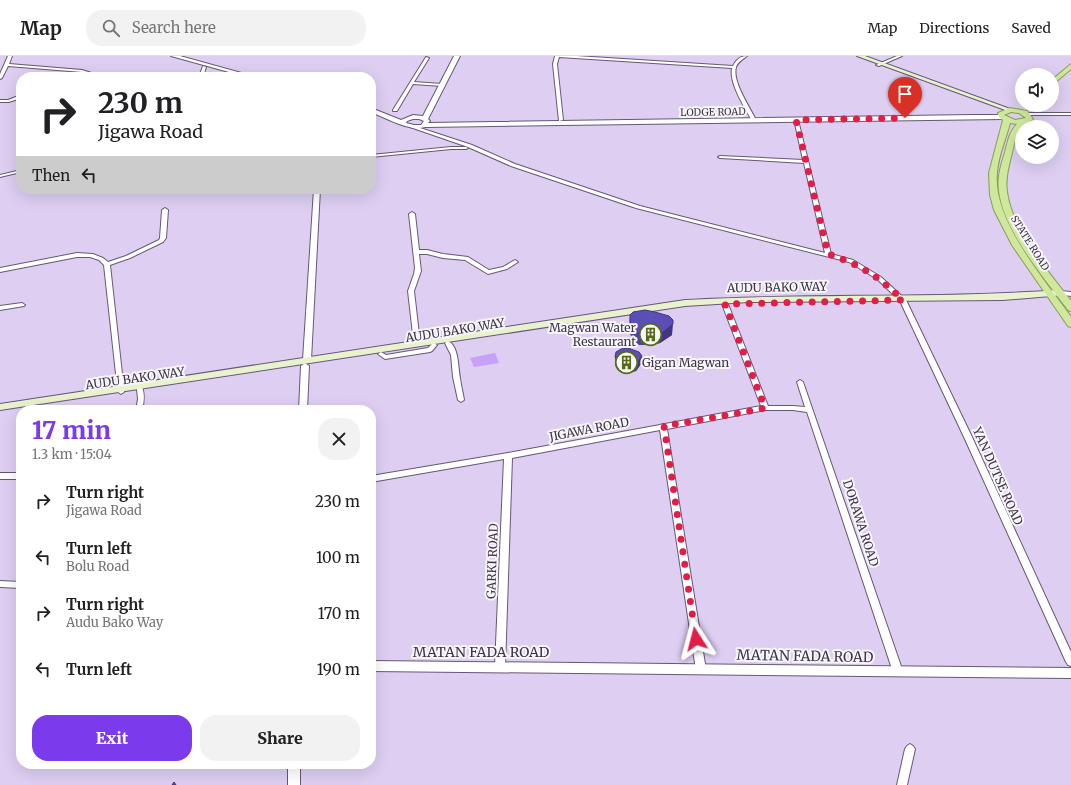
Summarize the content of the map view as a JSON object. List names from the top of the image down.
{
  "streets": {
    "main road": ["STATE ROAD", "AUDU BAKO WAY"],
    "street": [
      "LODGE ROAD",
      "JIGAWA ROAD",
      "YAN DUTSE ROAD",
      "DORAWA ROAD",
      "GARKI ROAD",
      "MATAN FADA ROAD"
    ]
  },
  "crossings": [
    ["LODGE ROAD", "STATE ROAD"],
    ["STATE ROAD", "AUDU BAKO WAY"],
    ["AUDU BAKO WAY", "YAN DUTSE ROAD"],
    ["JIGAWA ROAD", "DORAWA ROAD"],
    ["JIGAWA ROAD", "GARKI ROAD"],
    ["DORAWA ROAD", "MATAN FADA ROAD"],
    ["GARKI ROAD", "MATAN FADA ROAD"]
  ],
  "places": {
    "building": ["Magwan Water Restaurant", "Gigan Magwan"]
  },
  "page": {
    "header": "Map",
    "search": "Search here",
    "nav": ["Map", "Directions", "Saved"],
    "turn": ["230 m", "Jigawa Road"],
    "then": "Then",
    "heading": ["17 min", "1.3 km · 15:04"],
    "list": [
      {
        "name": "Turn right",
        "note": "Jigawa Road",
        "value": "230 m"
      },
      {
        "name": "Turn left",
        "note": "Bolu Road",
        "value": "100 m"
      },
      {
        "name": "Turn right",
        "note": "Audu Bako Way",
        "value": "170 m"
      },
      {
        "name": "Turn left",
        "value": "190 m"
      }
    ],
    "buttons": ["Exit", "Share"]
  }
}
